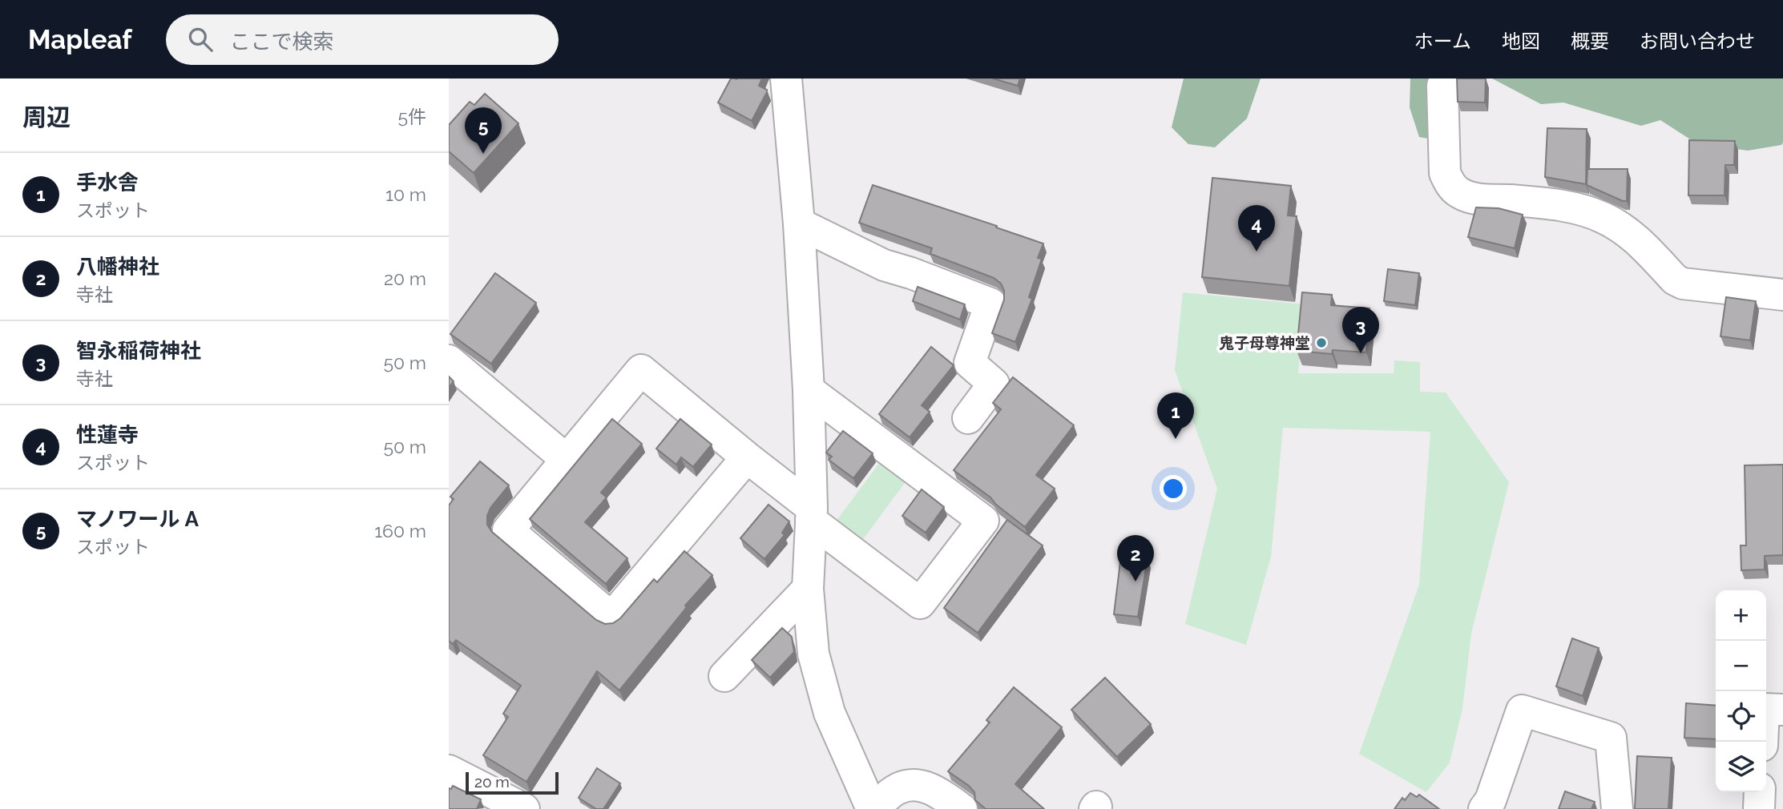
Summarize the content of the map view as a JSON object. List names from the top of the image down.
{
  "places": ["鬼子母尊神堂"],
  "scale_bar": "20 m",
  "page": {
    "header": "Mapleaf",
    "search": "ここで検索",
    "nav": [
      "ホーム",
      "地図",
      "概要",
      "お問い合わせ"
    ],
    "heading": ["周辺", "5件"],
    "pins": [
      "5",
      "4",
      "3",
      "1",
      "2"
    ],
    "list": [
      {
        "mark": "1",
        "name": "手水舎",
        "note": "スポット",
        "value": "10 m"
      },
      {
        "mark": "2",
        "name": "八幡神社",
        "note": "寺社",
        "value": "20 m"
      },
      {
        "mark": "3",
        "name": "智永稲荷神社",
        "note": "寺社",
        "value": "50 m"
      },
      {
        "mark": "4",
        "name": "性蓮寺",
        "note": "スポット",
        "value": "50 m"
      },
      {
        "mark": "5",
        "name": "マノワール A",
        "note": "スポット",
        "value": "160 m"
      }
    ],
    "map_buttons": ["+", "−"],
    "scale": "20 m"
  }
}
